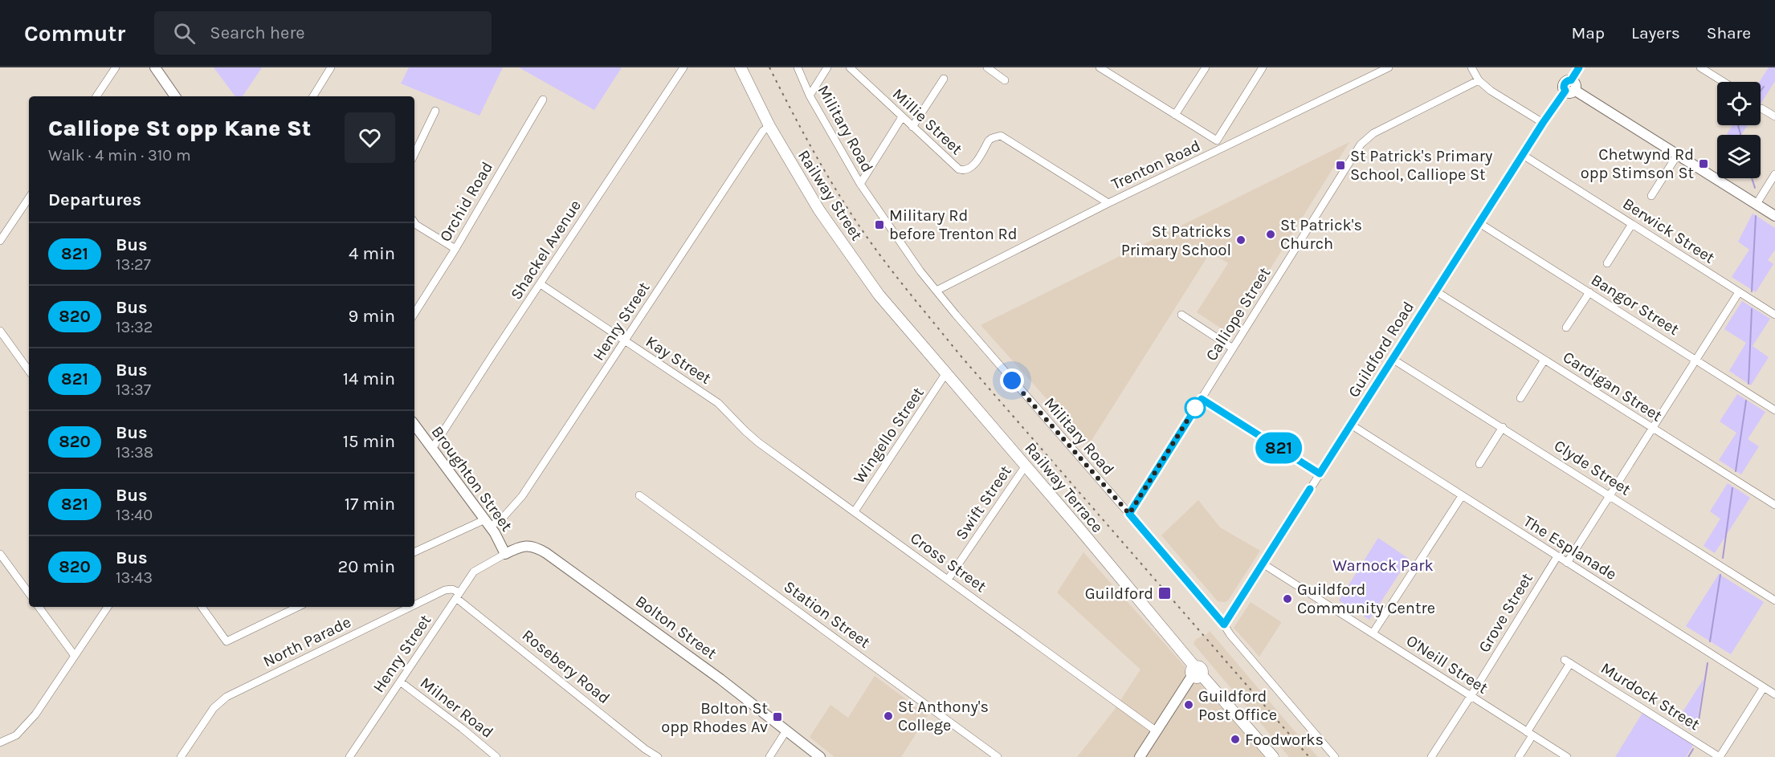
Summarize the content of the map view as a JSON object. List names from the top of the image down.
{
  "streets": {
    "main road": ["Railway Street", "Railway Terrace"],
    "street": [
      "Millie Street",
      "Military Road",
      "Trenton Road",
      "Orchid Road",
      "Berwick Street",
      "Shackel Avenue",
      "Bangor Street",
      "Calliope Street",
      "Henry Street",
      "Guildford Road",
      "Kay Street",
      "Cardigan Street",
      "Wingello Street",
      "Clyde Street",
      "Broughton Street",
      "Swift Street",
      "The Esplanade",
      "Cross Street",
      "Grove Street",
      "Station Street",
      "Bolton Street",
      "North Parade",
      "O'Neill Street",
      "Rosebery Road",
      "Murdock Street",
      "Milner Road"
    ]
  },
  "crossings": [
    ["Millie Street", "Trenton Road"],
    ["Military Road", "Trenton Road"],
    ["Military Road", "Calliope Street"],
    ["Military Road", "Guildford Road"],
    ["Railway Street", "Henry Street"],
    ["Railway Street", "Railway Terrace"],
    ["Berwick Street", "Guildford Road"],
    ["Shackel Avenue", "Kay Street"],
    ["Shackel Avenue", "Broughton Street"],
    ["Bangor Street", "Guildford Road"],
    ["Henry Street", "Kay Street"],
    ["Henry Street", "Broughton Street"],
    ["Henry Street", "Bolton Street"],
    ["Henry Street", "North Parade"],
    ["Henry Street", "Rosebery Road"],
    ["Henry Street", "Milner Road"],
    ["Guildford Road", "Cardigan Street"],
    ["Guildford Road", "Clyde Street"],
    ["Guildford Road", "The Esplanade"],
    ["Guildford Road", "O'Neill Street"],
    ["Kay Street", "Cross Street"],
    ["Wingello Street", "Railway Terrace"],
    ["Wingello Street", "Cross Street"],
    ["Broughton Street", "Bolton Street"],
    ["Railway Terrace", "Swift Street"],
    ["Swift Street", "Cross Street"],
    ["The Esplanade", "Grove Street"],
    ["Grove Street", "O'Neill Street"],
    ["North Parade", "Rosebery Road"],
    ["O'Neill Street", "Murdock Street"]
  ],
  "parks": ["Warnock Park"],
  "places": {
    "transit": [
      "Chetwynd Rd opp Stimson St",
      "St Patrick's Primary School, Calliope St",
      "Military Rd before Trenton Rd",
      "Guildford",
      "Bolton St opp Rhodes Av"
    ],
    "other": [
      "St Patrick's Church",
      "St Patricks Primary School",
      "Guildford Community Centre",
      "Guildford Post Office",
      "St Anthony's College",
      "Foodworks"
    ]
  },
  "lines": ["bus line 821"],
  "page": {
    "header": "Commutr",
    "search": "Search here",
    "nav": ["Map", "Layers", "Share"],
    "on_map": "821",
    "heading": [
      ["Calliope St opp Kane St", "Walk · 4 min · 310 m"],
      "Departures"
    ],
    "list": [
      {
        "mark": "821",
        "name": "Bus",
        "note": "13:27",
        "value": "4 min"
      },
      {
        "mark": "820",
        "name": "Bus",
        "note": "13:32",
        "value": "9 min"
      },
      {
        "mark": "821",
        "name": "Bus",
        "note": "13:37",
        "value": "14 min"
      },
      {
        "mark": "820",
        "name": "Bus",
        "note": "13:38",
        "value": "15 min"
      },
      {
        "mark": "821",
        "name": "Bus",
        "note": "13:40",
        "value": "17 min"
      },
      {
        "mark": "820",
        "name": "Bus",
        "note": "13:43",
        "value": "20 min"
      }
    ]
  }
}
